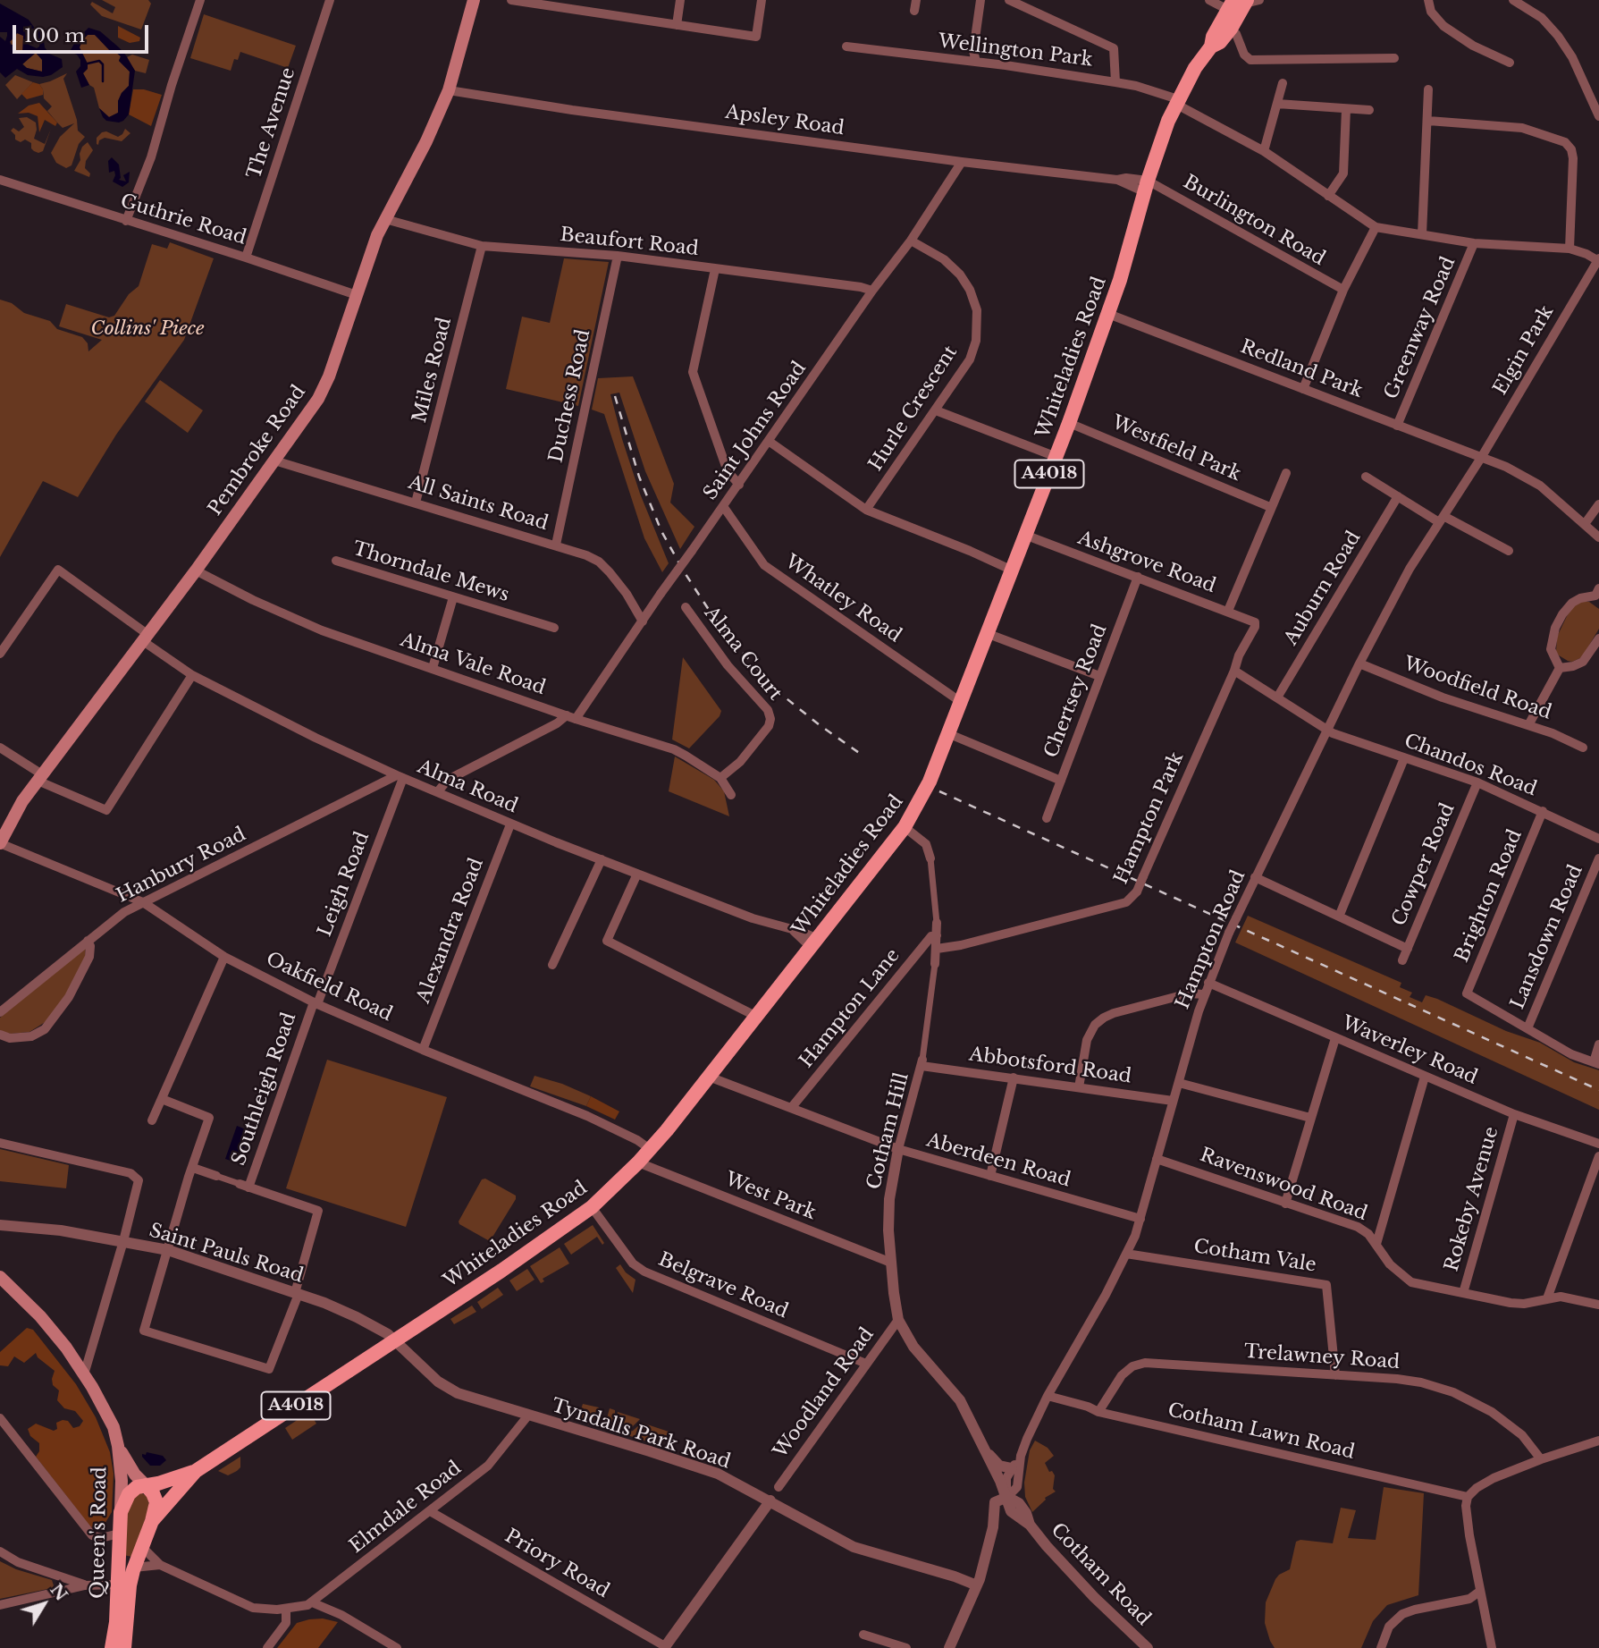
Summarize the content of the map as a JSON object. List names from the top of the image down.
{
  "streets": {
    "main road": [
      "Whiteladies Road",
      "Pembroke Road",
      "A4018",
      "Queen's Road"
    ],
    "street": [
      "Wellington Park",
      "Apsley Road",
      "The Avenue",
      "Guthrie Road",
      "Burlington Road",
      "Beaufort Road",
      "Greenway Road",
      "Elgin Park",
      "Redland Park",
      "Miles Road",
      "Duchess Road",
      "Hurle Crescent",
      "Saint Johns Road",
      "Westfield Park",
      "All Saints Road",
      "Ashgrove Road",
      "Thorndale Mews",
      "Auburn Road",
      "Whatley Road",
      "Alma Court",
      "Alma Vale Road",
      "Woodfield Road",
      "Chertsey Road",
      "Chandos Road",
      "Alma Road",
      "Hampton Park",
      "Cowper Road",
      "Hanbury Road",
      "Leigh Road",
      "Brighton Road",
      "Alexandra Road",
      "Lansdown Road",
      "Hampton Road",
      "Oakfield Road",
      "Hampton Lane",
      "Waverley Road",
      "Abbotsford Road",
      "Southleigh Road",
      "Cotham Hill",
      "Aberdeen Road",
      "Ravenswood Road",
      "West Park",
      "Rokeby Avenue",
      "Saint Pauls Road",
      "Cotham Vale",
      "Belgrave Road",
      "Trelawney Road",
      "Woodland Road",
      "Cotham Lawn Road",
      "Tyndalls Park Road",
      "Elmdale Road",
      "Priory Road",
      "Cotham Road"
    ]
  },
  "crossings": [
    ["Wellington Park", "Whiteladies Road"],
    ["Apsley Road", "Burlington Road"],
    ["Apsley Road", "Whiteladies Road"],
    ["Apsley Road", "Saint Johns Road"],
    ["Apsley Road", "Pembroke Road"],
    ["The Avenue", "Guthrie Road"],
    ["Guthrie Road", "Pembroke Road"],
    ["Burlington Road", "Whiteladies Road"],
    ["Beaufort Road", "Miles Road"],
    ["Beaufort Road", "Duchess Road"],
    ["Beaufort Road", "Saint Johns Road"],
    ["Beaufort Road", "Pembroke Road"],
    ["Greenway Road", "Redland Park"],
    ["Elgin Park", "Redland Park"],
    ["Elgin Park", "Hampton Road"],
    ["Whiteladies Road", "Redland Park"],
    ["Whiteladies Road", "Westfield Park"],
    ["Whiteladies Road", "A4018"],
    ["Whiteladies Road", "Ashgrove Road"],
    ["Whiteladies Road", "Whatley Road"],
    ["Whiteladies Road", "Alma Road"],
    ["Whiteladies Road", "Oakfield Road"],
    ["Whiteladies Road", "Cotham Hill"],
    ["Whiteladies Road", "Aberdeen Road"],
    ["Whiteladies Road", "West Park"],
    ["Whiteladies Road", "Saint Pauls Road"],
    ["Whiteladies Road", "Belgrave Road"],
    ["Whiteladies Road", "Tyndalls Park Road"],
    ["Redland Park", "Hampton Road"],
    ["Miles Road", "All Saints Road"],
    ["Duchess Road", "All Saints Road"],
    ["Hurle Crescent", "Saint Johns Road"],
    ["Saint Johns Road", "All Saints Road"],
    ["Saint Johns Road", "Whatley Road"],
    ["Saint Johns Road", "Alma Vale Road"],
    ["Saint Johns Road", "Alma Road"],
    ["Pembroke Road", "All Saints Road"],
    ["Pembroke Road", "Alma Vale Road"],
    ["Pembroke Road", "Alma Road"],
    ["Pembroke Road", "Oakfield Road"],
    ["A4018", "Queen's Road"],
    ["Ashgrove Road", "Chertsey Road"],
    ["Ashgrove Road", "Hampton Park"],
    ["Alma Court", "Alma Vale Road"],
    ["Woodfield Road", "Hampton Road"],
    ["Chandos Road", "Cowper Road"],
    ["Chandos Road", "Brighton Road"],
    ["Chandos Road", "Hampton Road"],
    ["Alma Road", "Hanbury Road"],
    ["Alma Road", "Leigh Road"],
    ["Alma Road", "Alexandra Road"],
    ["Hampton Park", "Cotham Hill"],
    ["Hanbury Road", "Leigh Road"],
    ["Hanbury Road", "Oakfield Road"],
    ["Leigh Road", "Oakfield Road"],
    ["Leigh Road", "Southleigh Road"],
    ["Brighton Road", "Lansdown Road"],
    ["Alexandra Road", "Oakfield Road"],
    ["Hampton Road", "Waverley Road"],
    ["Hampton Road", "Abbotsford Road"],
    ["Hampton Road", "Cotham Hill"],
    ["Hampton Road", "Aberdeen Road"],
    ["Hampton Road", "Ravenswood Road"],
    ["Hampton Road", "Cotham Vale"],
    ["Hampton Road", "Cotham Lawn Road"],
    ["Hampton Road", "Cotham Road"],
    ["Oakfield Road", "Southleigh Road"],
    ["Hampton Lane", "Cotham Hill"],
    ["Hampton Lane", "Aberdeen Road"],
    ["Waverley Road", "Rokeby Avenue"],
    ["Abbotsford Road", "Cotham Hill"],
    ["Cotham Hill", "Aberdeen Road"],
    ["Cotham Hill", "West Park"],
    ["Cotham Hill", "Woodland Road"],
    ["Cotham Hill", "Cotham Road"],
    ["Ravenswood Road", "Rokeby Avenue"],
    ["Saint Pauls Road", "Tyndalls Park Road"],
    ["Cotham Vale", "Trelawney Road"],
    ["Belgrave Road", "Woodland Road"],
    ["Trelawney Road", "Cotham Lawn Road"],
    ["Tyndalls Park Road", "Elmdale Road"],
    ["Elmdale Road", "Priory Road"]
  ],
  "parks": ["Collins' Piece"],
  "scale_bar": "100 m",
  "north": "top right"
}
